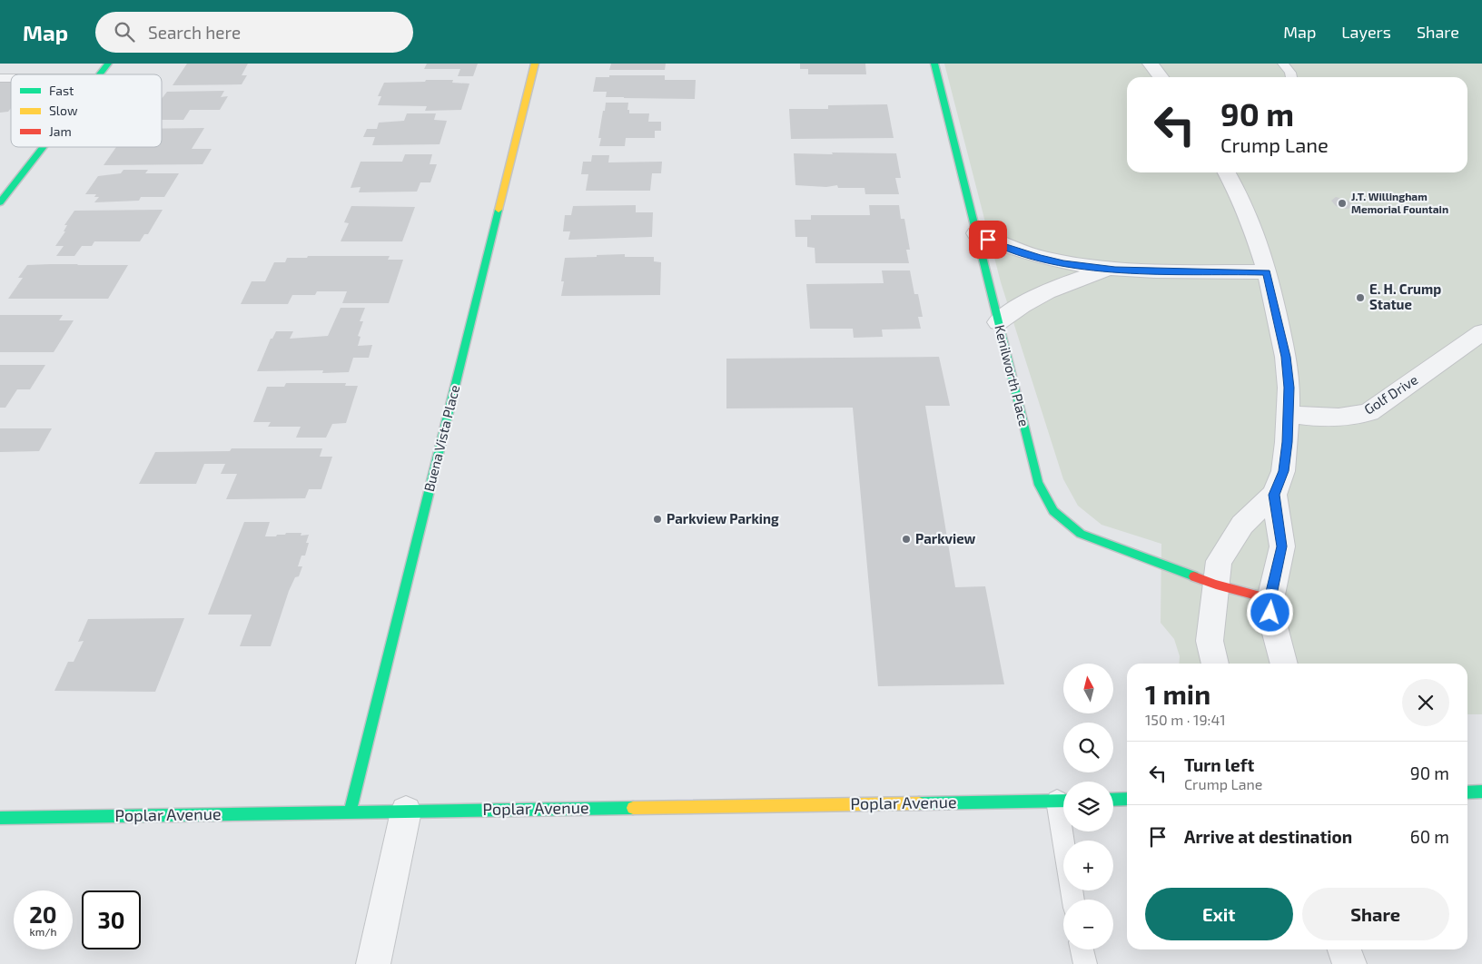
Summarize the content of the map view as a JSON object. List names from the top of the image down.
{
  "streets": {
    "street": [
      "Kenilworth Place",
      "Golf Drive",
      "Buena Vista Place",
      "Poplar Avenue"
    ]
  },
  "crossings": [
    ["Buena Vista Place", "Poplar Avenue"]
  ],
  "places": [
    "J.T. Willingham Memorial Fountain",
    "E. H. Crump Statue",
    "Parkview Parking",
    "Parkview"
  ],
  "legend": ["Fast", "Slow", "Jam"],
  "north": "top",
  "page": {
    "header": "Map",
    "search": "Search here",
    "nav": ["Map", "Layers", "Share"],
    "turn": ["90 m", "Crump Lane"],
    "map_buttons": ["+", "−"],
    "heading": ["1 min", "150 m · 19:41"],
    "list": [
      {
        "name": "Turn left",
        "note": "Crump Lane",
        "value": "90 m"
      },
      {
        "name": "Arrive at destination",
        "value": "60 m"
      }
    ],
    "buttons": ["Exit", "Share"],
    "speed": "20 km/h",
    "limit": "30"
  }
}
